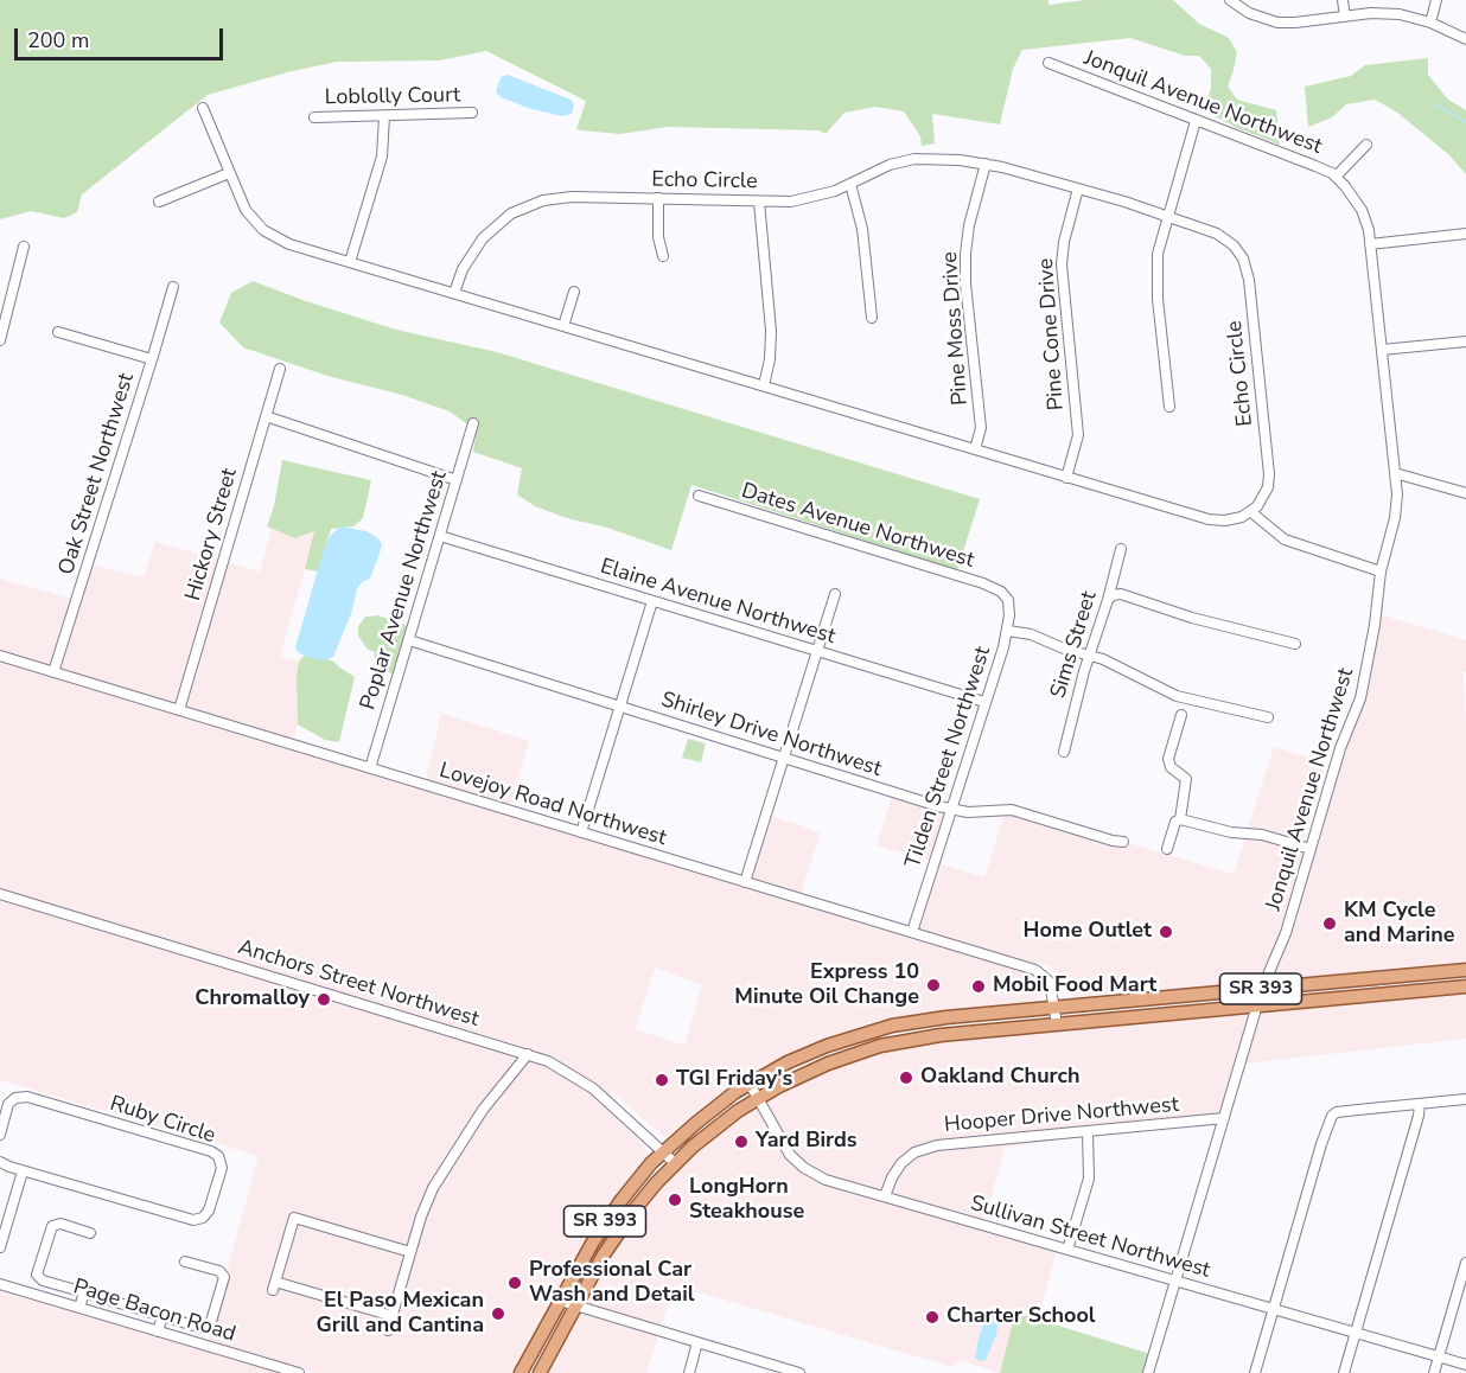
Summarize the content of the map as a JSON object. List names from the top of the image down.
{
  "streets": {
    "main road": ["SR 393"],
    "street": [
      "Loblolly Court",
      "Jonquil Avenue Northwest",
      "Echo Circle",
      "Pine Moss Drive",
      "Pine Cone Drive",
      "Oak Street Northwest",
      "Dates Avenue Northwest",
      "Hickory Street",
      "Poplar Avenue Northwest",
      "Elaine Avenue Northwest",
      "Sims Street",
      "Shirley Drive Northwest",
      "Tilden Street Northwest",
      "Lovejoy Road Northwest",
      "Anchors Street Northwest",
      "Hooper Drive Northwest",
      "Ruby Circle",
      "Sullivan Street Northwest",
      "Page Bacon Road"
    ]
  },
  "crossings": [
    ["Jonquil Avenue Northwest", "SR 393"],
    ["Jonquil Avenue Northwest", "Hooper Drive Northwest"],
    ["Jonquil Avenue Northwest", "Sullivan Street Northwest"],
    ["Echo Circle", "Pine Moss Drive"],
    ["Echo Circle", "Pine Cone Drive"],
    ["Oak Street Northwest", "Lovejoy Road Northwest"],
    ["Dates Avenue Northwest", "Tilden Street Northwest"],
    ["Hickory Street", "Lovejoy Road Northwest"],
    ["Poplar Avenue Northwest", "Elaine Avenue Northwest"],
    ["Poplar Avenue Northwest", "Shirley Drive Northwest"],
    ["Poplar Avenue Northwest", "Lovejoy Road Northwest"],
    ["Elaine Avenue Northwest", "Tilden Street Northwest"],
    ["Shirley Drive Northwest", "Tilden Street Northwest"],
    ["Tilden Street Northwest", "Lovejoy Road Northwest"],
    ["Lovejoy Road Northwest", "SR 393"],
    ["Anchors Street Northwest", "SR 393"],
    ["SR 393", "Sullivan Street Northwest"],
    ["Hooper Drive Northwest", "Sullivan Street Northwest"]
  ],
  "places": [
    "KM Cycle and Marine",
    "Home Outlet",
    "Express 10 Minute Oil Change",
    "Mobil Food Mart",
    "Chromalloy",
    "Oakland Church",
    "TGI Friday's",
    "Yard Birds",
    "LongHorn Steakhouse",
    "Professional Car Wash and Detail",
    "El Paso Mexican Grill and Cantina",
    "Charter School"
  ],
  "scale_bar": "200 m"
}
